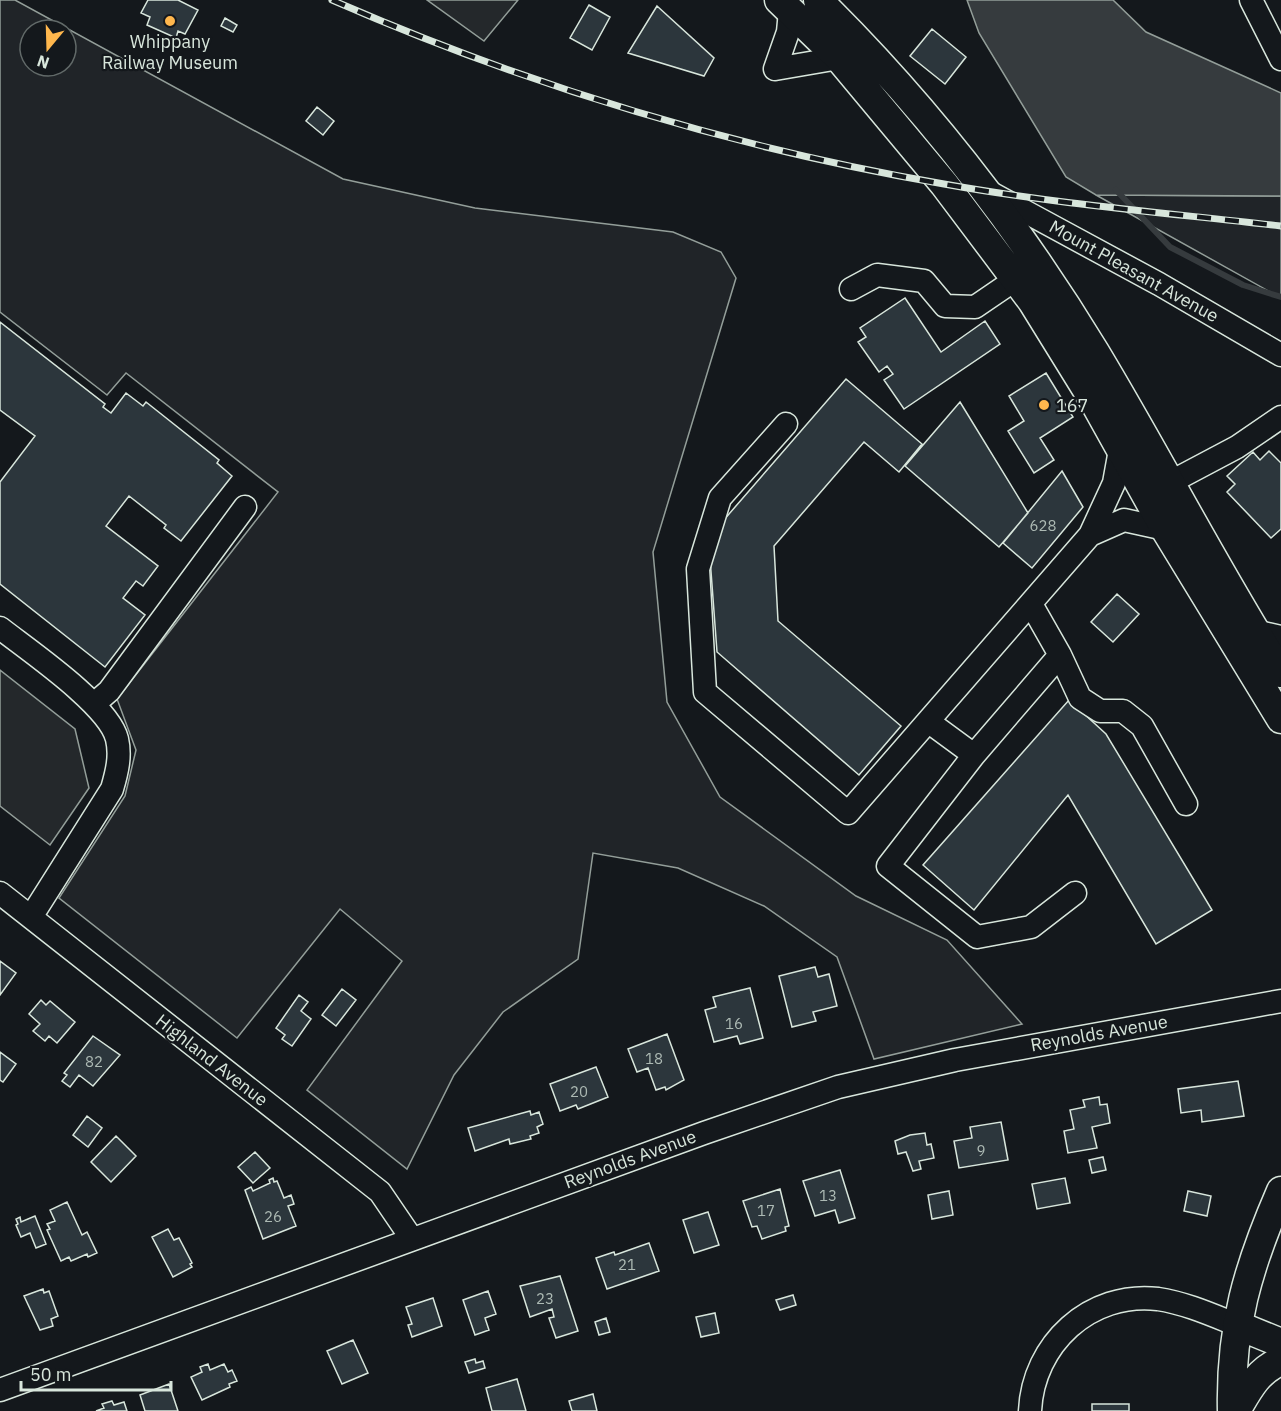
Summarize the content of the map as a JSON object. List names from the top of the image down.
{
  "streets": {
    "street": ["Mount Pleasant Avenue", "Reynolds Avenue", "Highland Avenue"]
  },
  "crossings": [
    ["Reynolds Avenue", "Highland Avenue"]
  ],
  "places": ["Whippany Railway Museum", "167"],
  "house_numbers": [
    "628",
    "16",
    "18",
    "82",
    "20",
    "9",
    "13",
    "17",
    "26",
    "21",
    "23"
  ],
  "scale_bar": "50 m",
  "north": "bottom"
}
